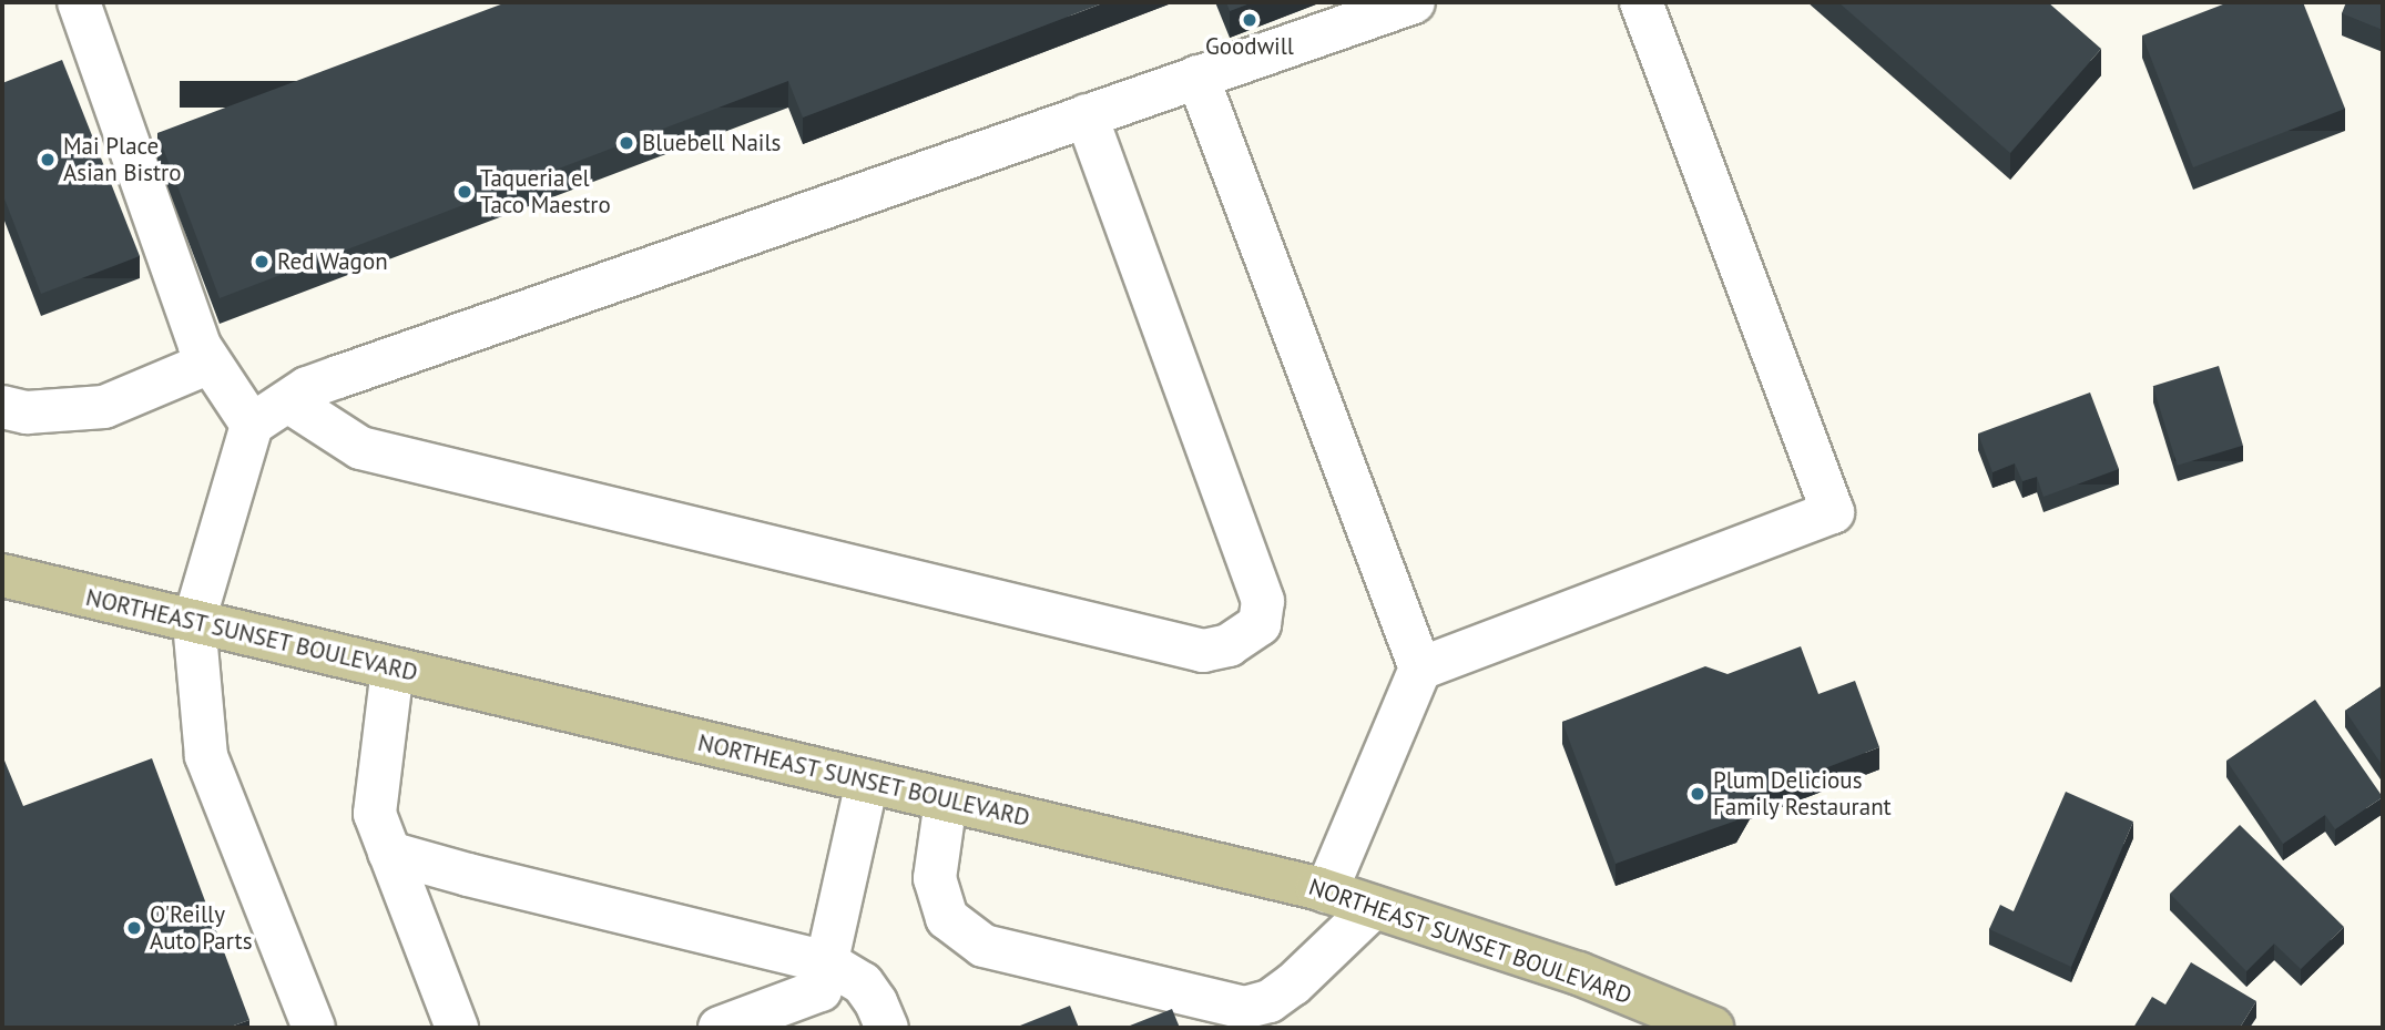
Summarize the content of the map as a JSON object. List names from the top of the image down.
{
  "streets": {
    "main road": ["NORTHEAST SUNSET BOULEVARD"]
  },
  "places": [
    "Goodwill",
    "Bluebell Nails",
    "Mai Place Asian Bistro",
    "Taqueria el Taco Maestro",
    "Red Wagon",
    "Plum Delicious Family Restaurant",
    "O'Reilly Auto Parts"
  ]
}
